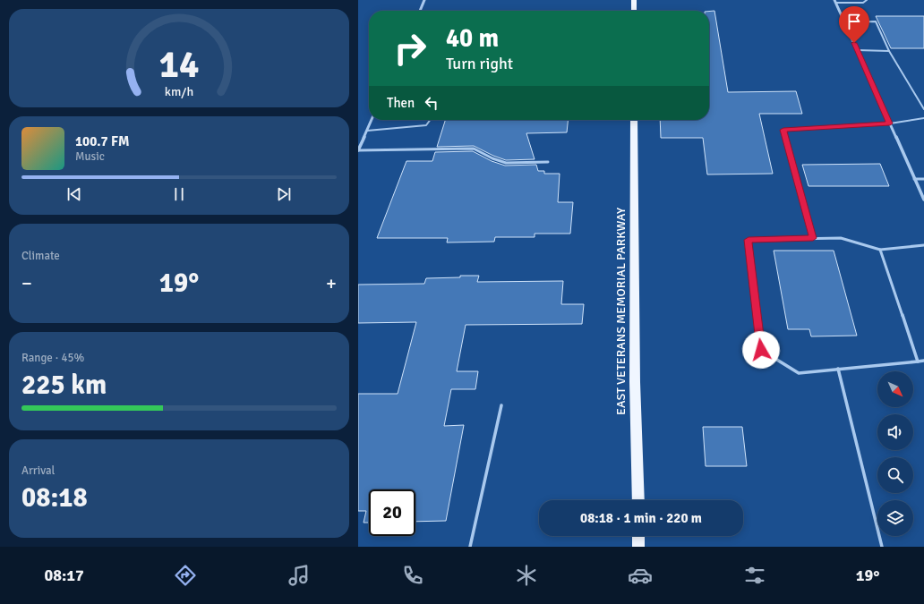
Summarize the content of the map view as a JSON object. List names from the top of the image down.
{
  "streets": {
    "main road": ["EAST VETERANS MEMORIAL PARKWAY"]
  },
  "north": "bottom right",
  "page": {
    "turn": ["40 m", "Turn right"],
    "then": "Then",
    "song": ["100.7 FM", "Music"],
    "tile": [
      "Climate",
      ["Range · 45%", "225 km"],
      ["Arrival", "08:18"]
    ],
    "heat": ["−", "19°", "+"],
    "limit": "20",
    "trip": "08:18 · 1 min · 220 m",
    "tabs": ["08:17", "19°"],
    "gauge": ["14", "km/h"]
  }
}
